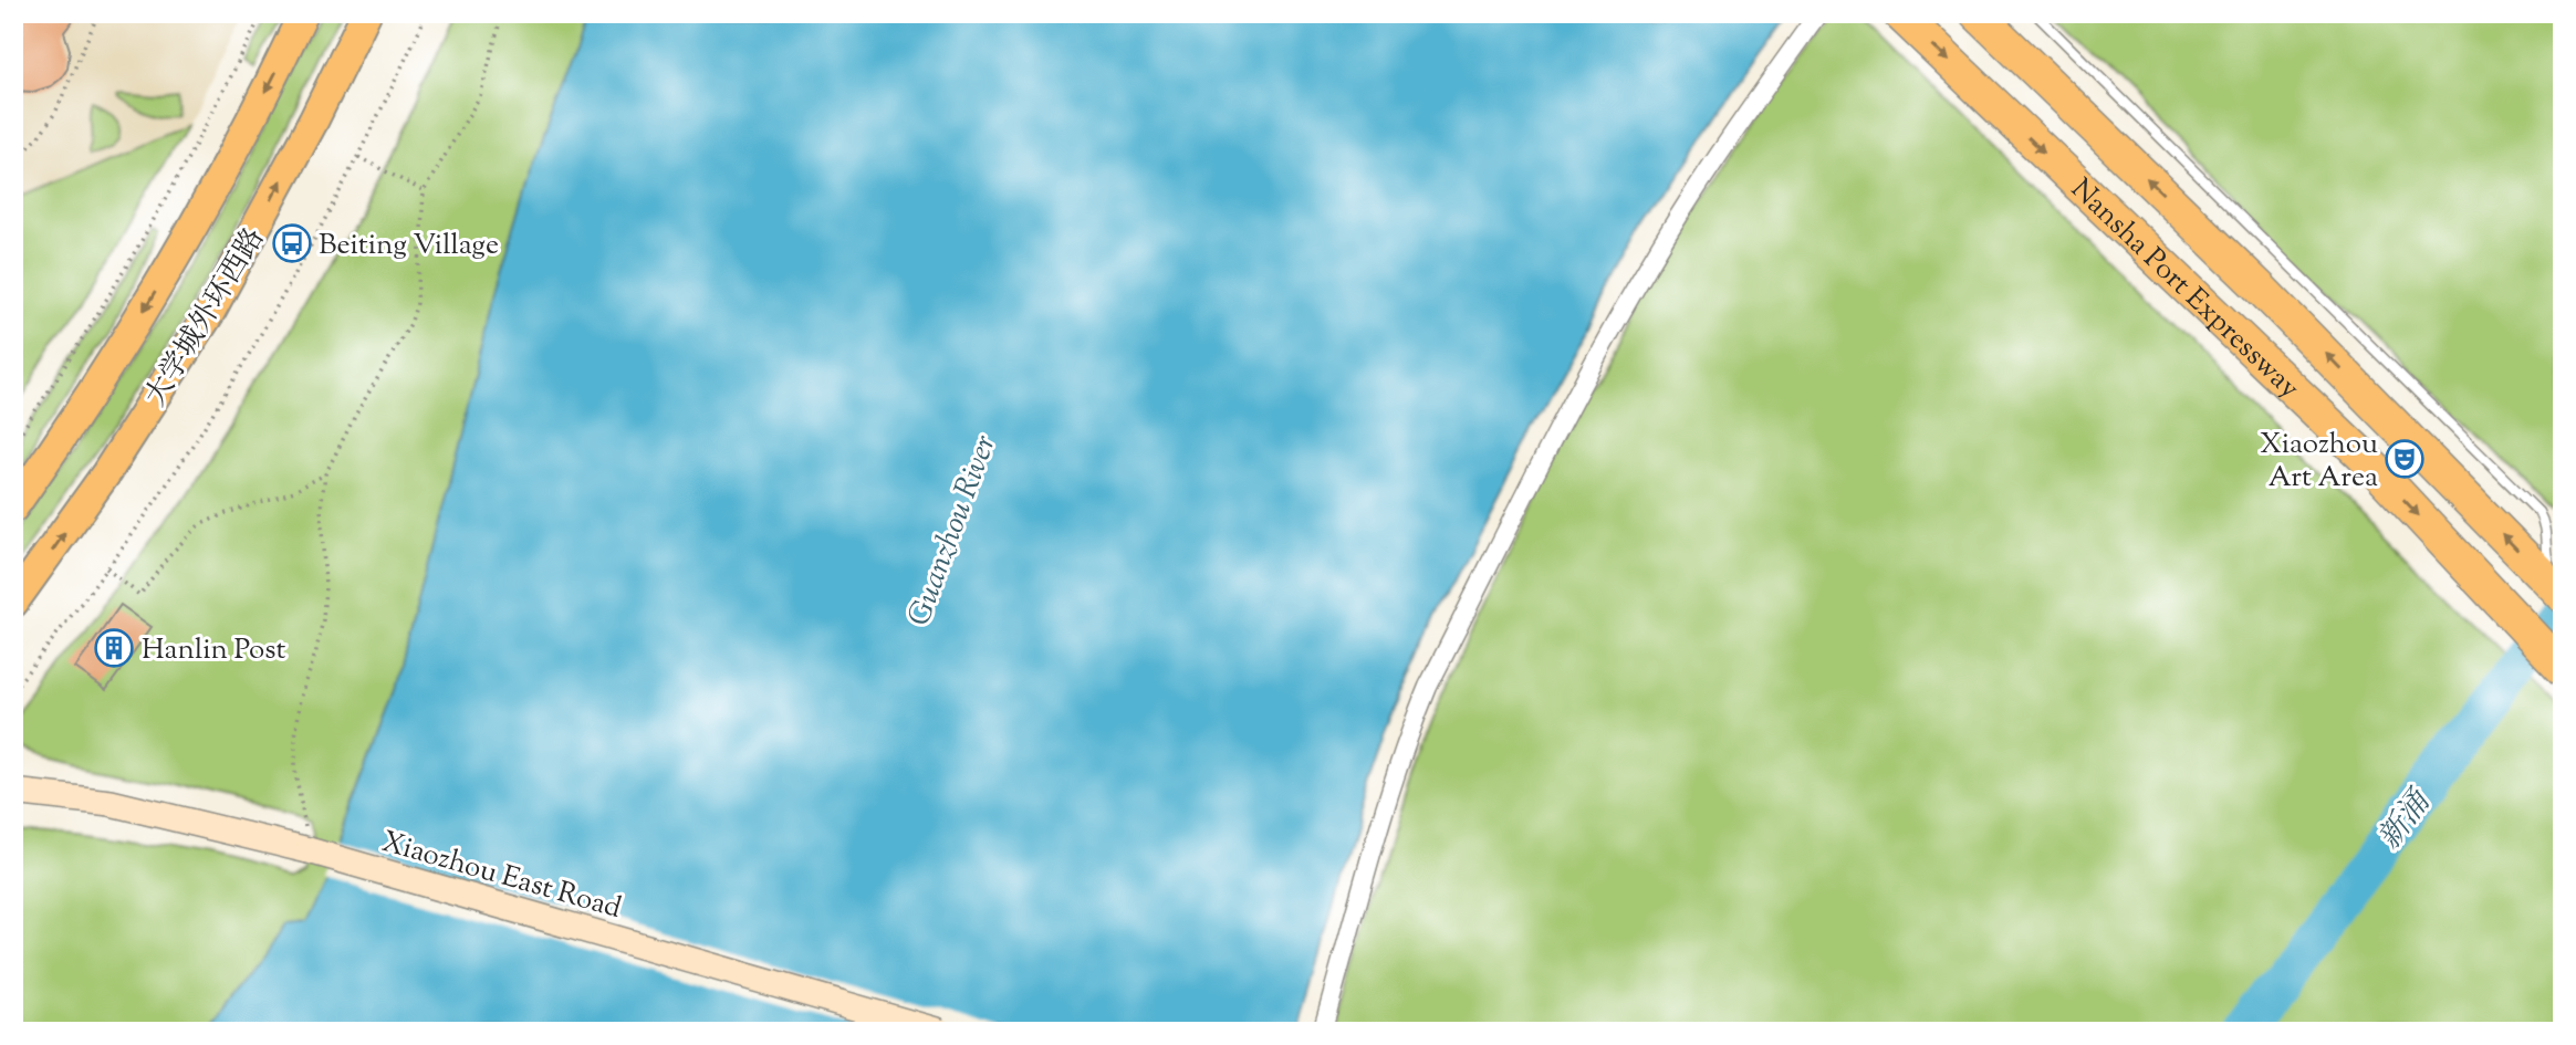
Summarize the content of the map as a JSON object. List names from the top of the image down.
{
  "streets": {
    "highway": ["Nansha Port Expressway"],
    "main road": ["大学城外环西路", "Xiaozhou East Road"]
  },
  "water": ["Guanzhou River", "新涌"],
  "places": {
    "bus stop": ["Beiting Village"],
    "theatre": ["Xiaozhou Art Area"],
    "building": ["Hanlin Post"]
  }
}
